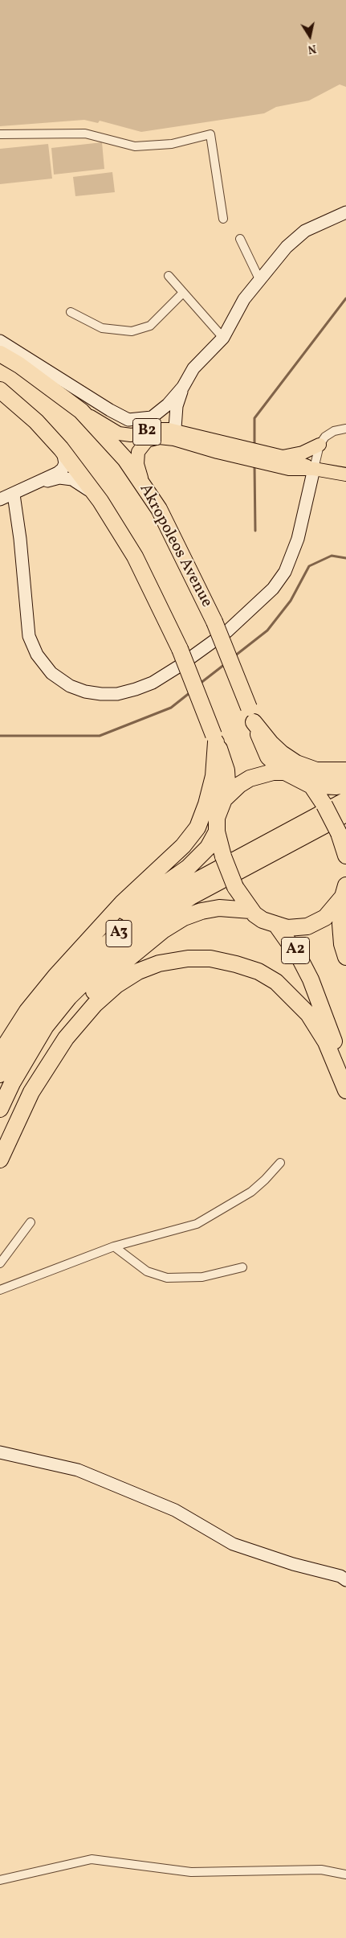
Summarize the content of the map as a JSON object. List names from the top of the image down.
{
  "streets": {
    "highway": [
      "B2",
      "Akropoleos Avenue",
      "A3",
      "A2"
    ]
  },
  "crossings": [
    ["B2", "Akropoleos Avenue"]
  ],
  "north": "bottom"
}
